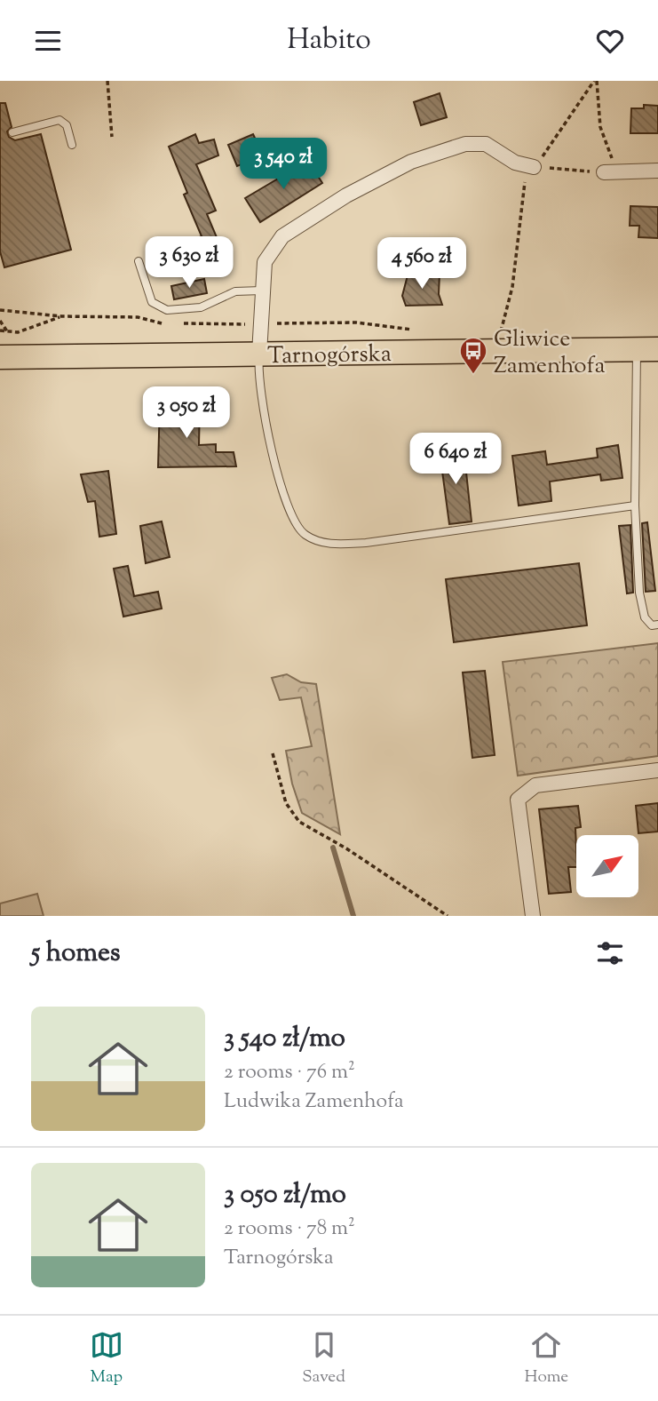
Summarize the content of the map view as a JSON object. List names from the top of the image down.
{
  "streets": {
    "main road": ["Tarnogórska"]
  },
  "places": {
    "bus stop": ["Gliwice Zamenhofa"]
  },
  "north": "top right",
  "page": {
    "header": "Habito",
    "price": [
      "3 540 zł",
      "3 630 zł",
      "4 560 zł",
      "3 050 zł",
      "6 640 zł"
    ],
    "heading": "5 homes",
    "list": [
      {
        "name": "3 540 zł/mo",
        "note": "2 rooms · 76 m² · Ludwika Zamenhofa"
      },
      {
        "name": "3 050 zł/mo",
        "note": "2 rooms · 78 m² · Tarnogórska"
      }
    ],
    "tabs": ["Map", "Saved", "Home"]
  }
}
